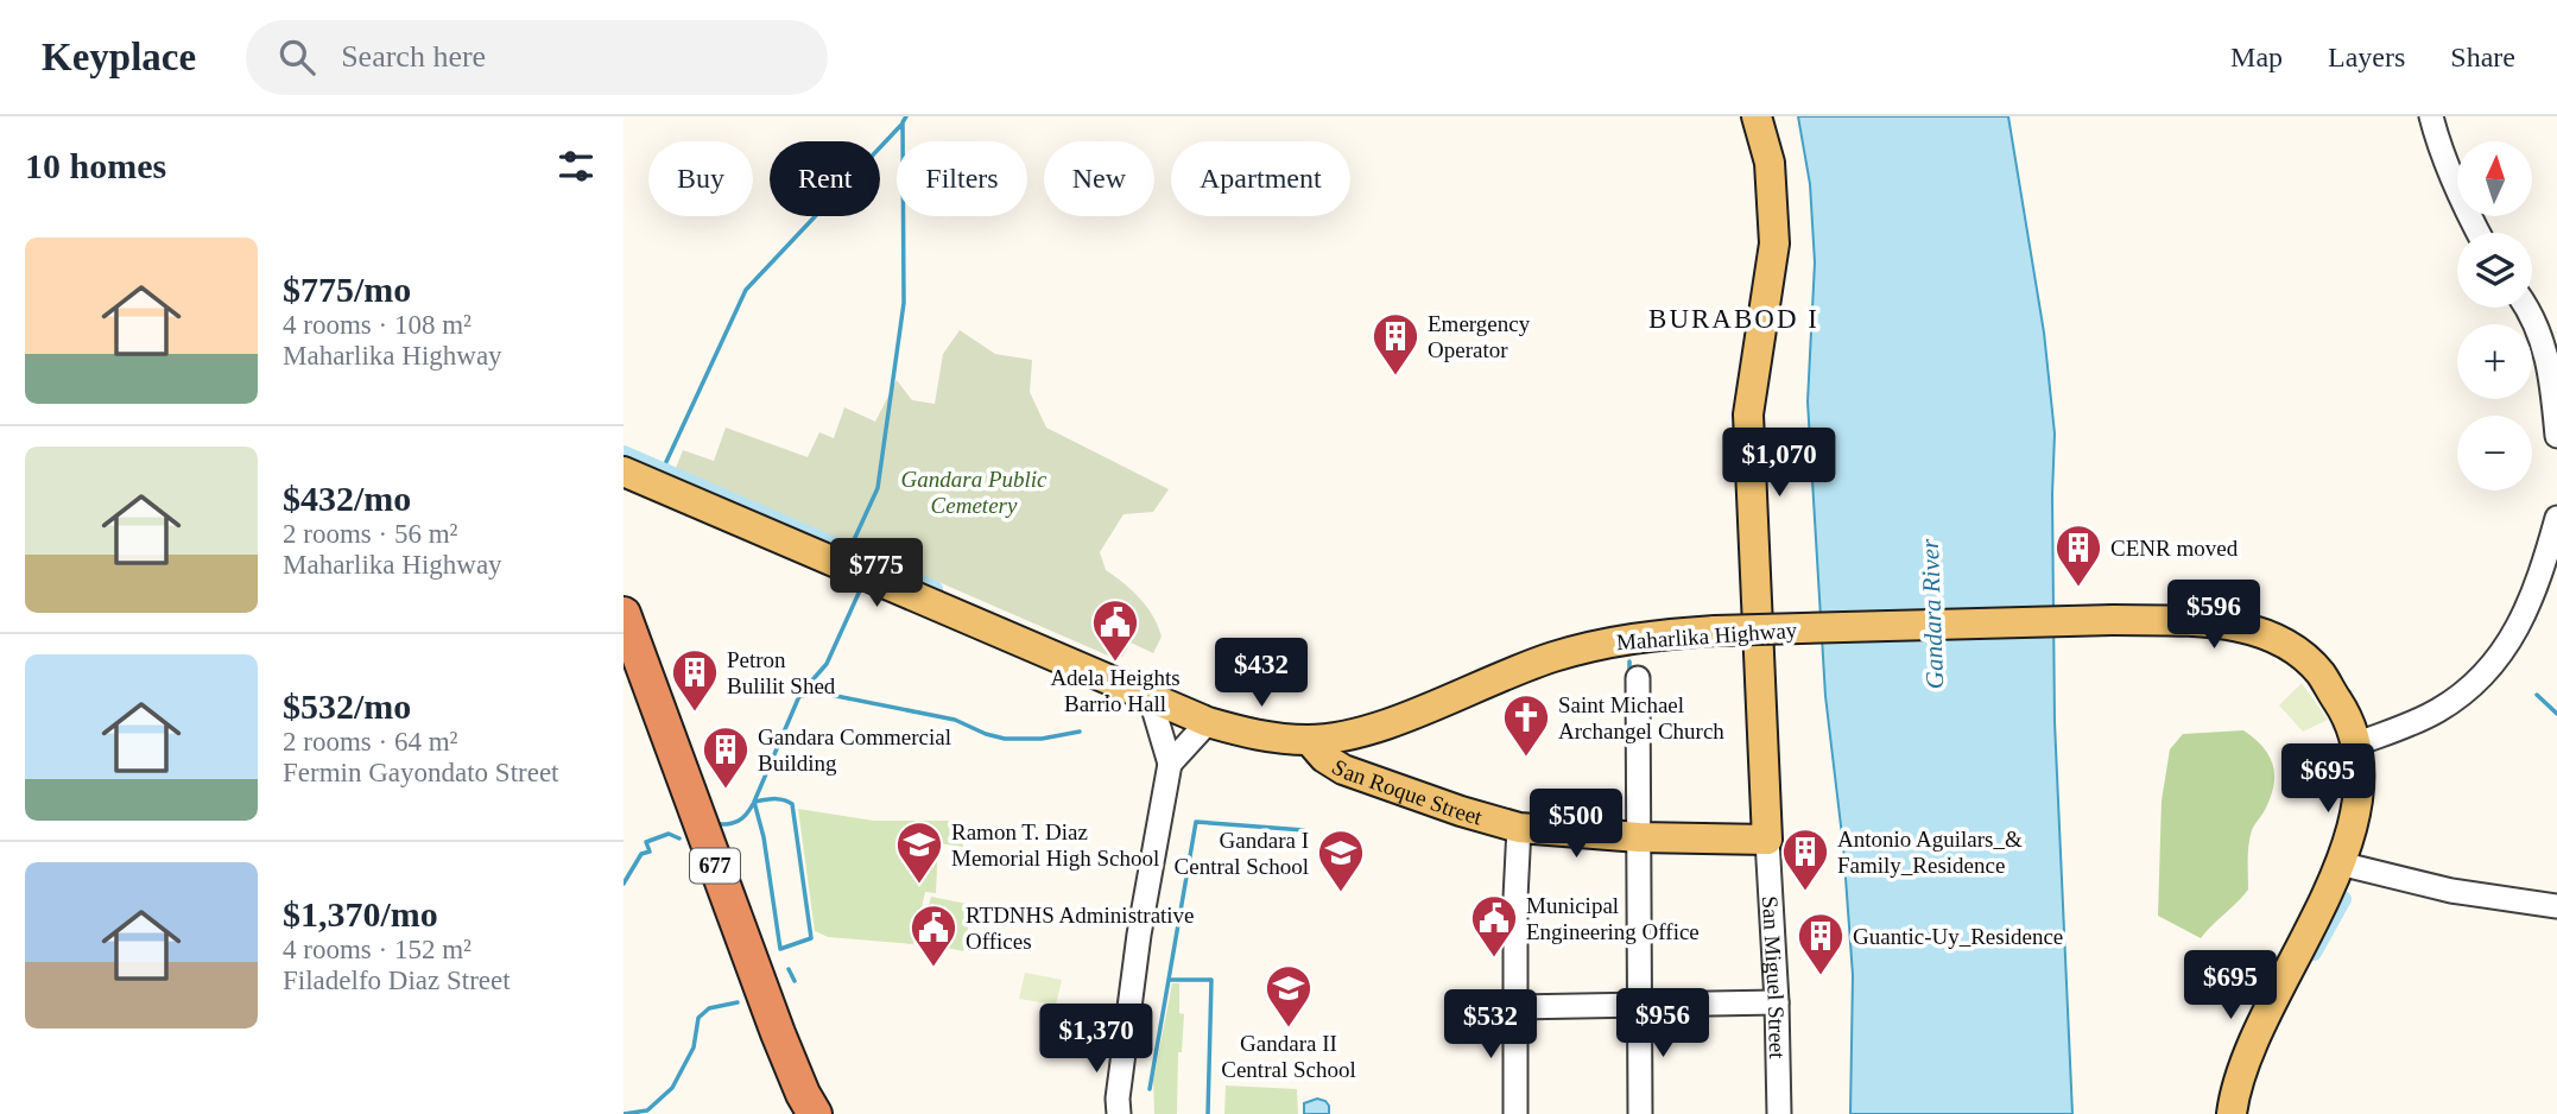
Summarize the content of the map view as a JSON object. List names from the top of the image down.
{
  "streets": {
    "highway": ["677"],
    "main road": ["Maharlika Highway", "San Roque Street"],
    "street": ["San Miguel Street"]
  },
  "crossings": [
    ["Maharlika Highway", "San Roque Street"],
    ["San Roque Street", "San Miguel Street"]
  ],
  "districts": ["BURABOD I"],
  "water": ["Gandara River"],
  "parks": ["Gandara Public Cemetery"],
  "places": {
    "building": [
      "Emergency Operator",
      "CENR moved",
      "Petron Bulilit Shed",
      "Gandara Commercial Building",
      "Antonio Aguilars_& Family_Residence",
      "Guantic-Uy_Residence"
    ],
    "public building": ["Adela Heights Barrio Hall", "Municipal Engineering Office", "RTDNHS Administrative Offices"],
    "church": ["Saint Michael Archangel Church"],
    "school or university": ["Ramon T. Diaz Memorial High School", "Gandara I Central School", "Gandara II Central School"]
  },
  "north": "top",
  "page": {
    "header": "Keyplace",
    "search": "Search here",
    "nav": ["Map", "Layers", "Share"],
    "heading": "10 homes",
    "map_buttons": ["+", "−"],
    "chip": [
      "Buy",
      "Rent",
      "Filters",
      "New",
      "Apartment"
    ],
    "list": [
      {
        "name": "$775/mo",
        "note": "4 rooms · 108 m² · Maharlika Highway"
      },
      {
        "name": "$432/mo",
        "note": "2 rooms · 56 m² · Maharlika Highway"
      },
      {
        "name": "$532/mo",
        "note": "2 rooms · 64 m² · Fermin Gayondato Street"
      },
      {
        "name": "$1,370/mo",
        "note": "4 rooms · 152 m² · Filadelfo Diaz Street"
      }
    ],
    "price": [
      "$1,070",
      "$775",
      "$596",
      "$432",
      "$695",
      "$500",
      "$695",
      "$956",
      "$532",
      "$1,370"
    ]
  }
}
